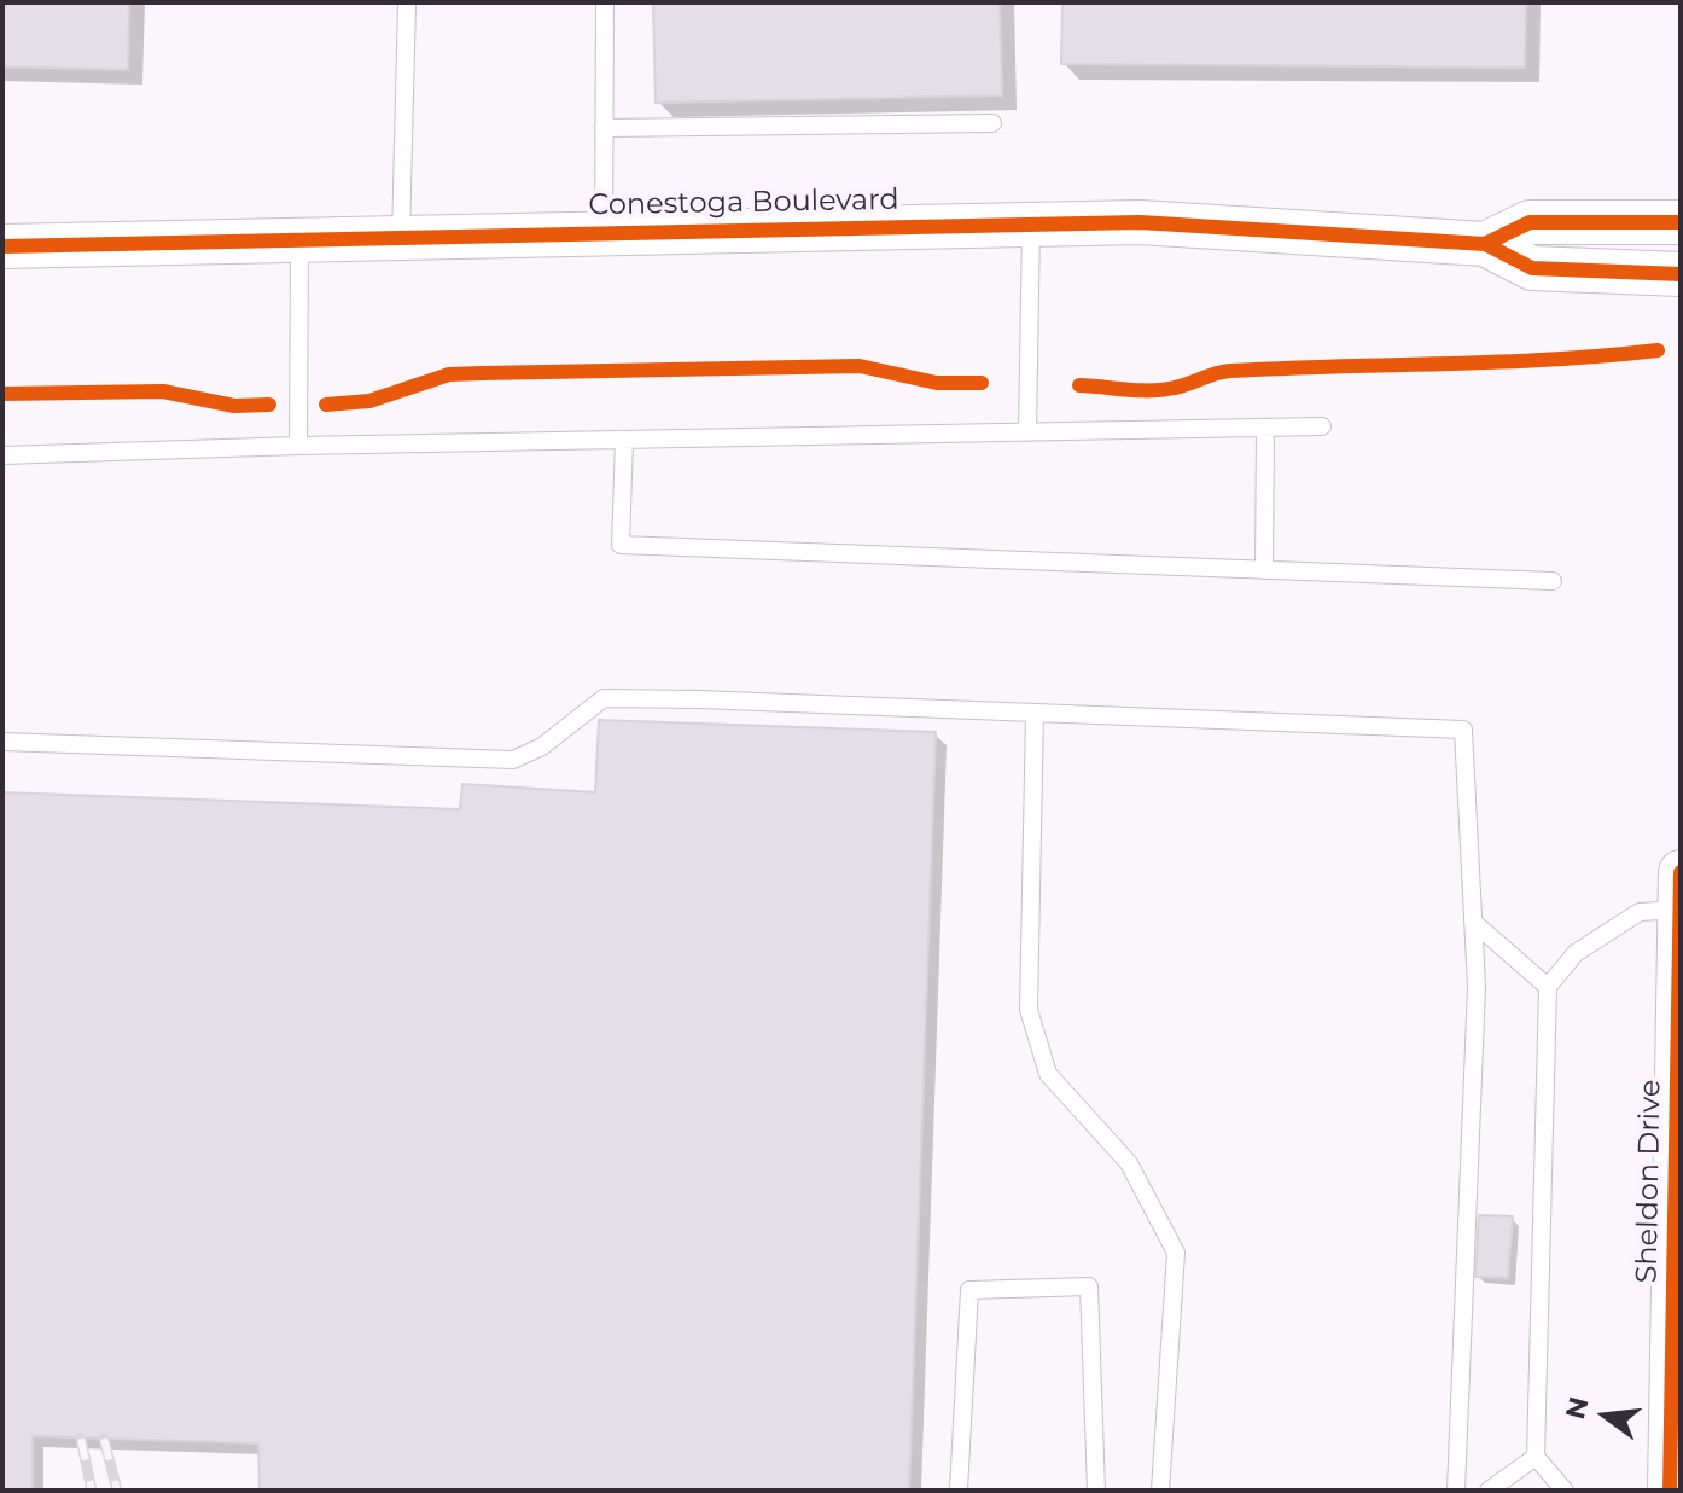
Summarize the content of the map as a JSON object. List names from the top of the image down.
{
  "streets": {
    "street": ["Conestoga Boulevard", "Sheldon Drive"]
  },
  "north": "left"
}
